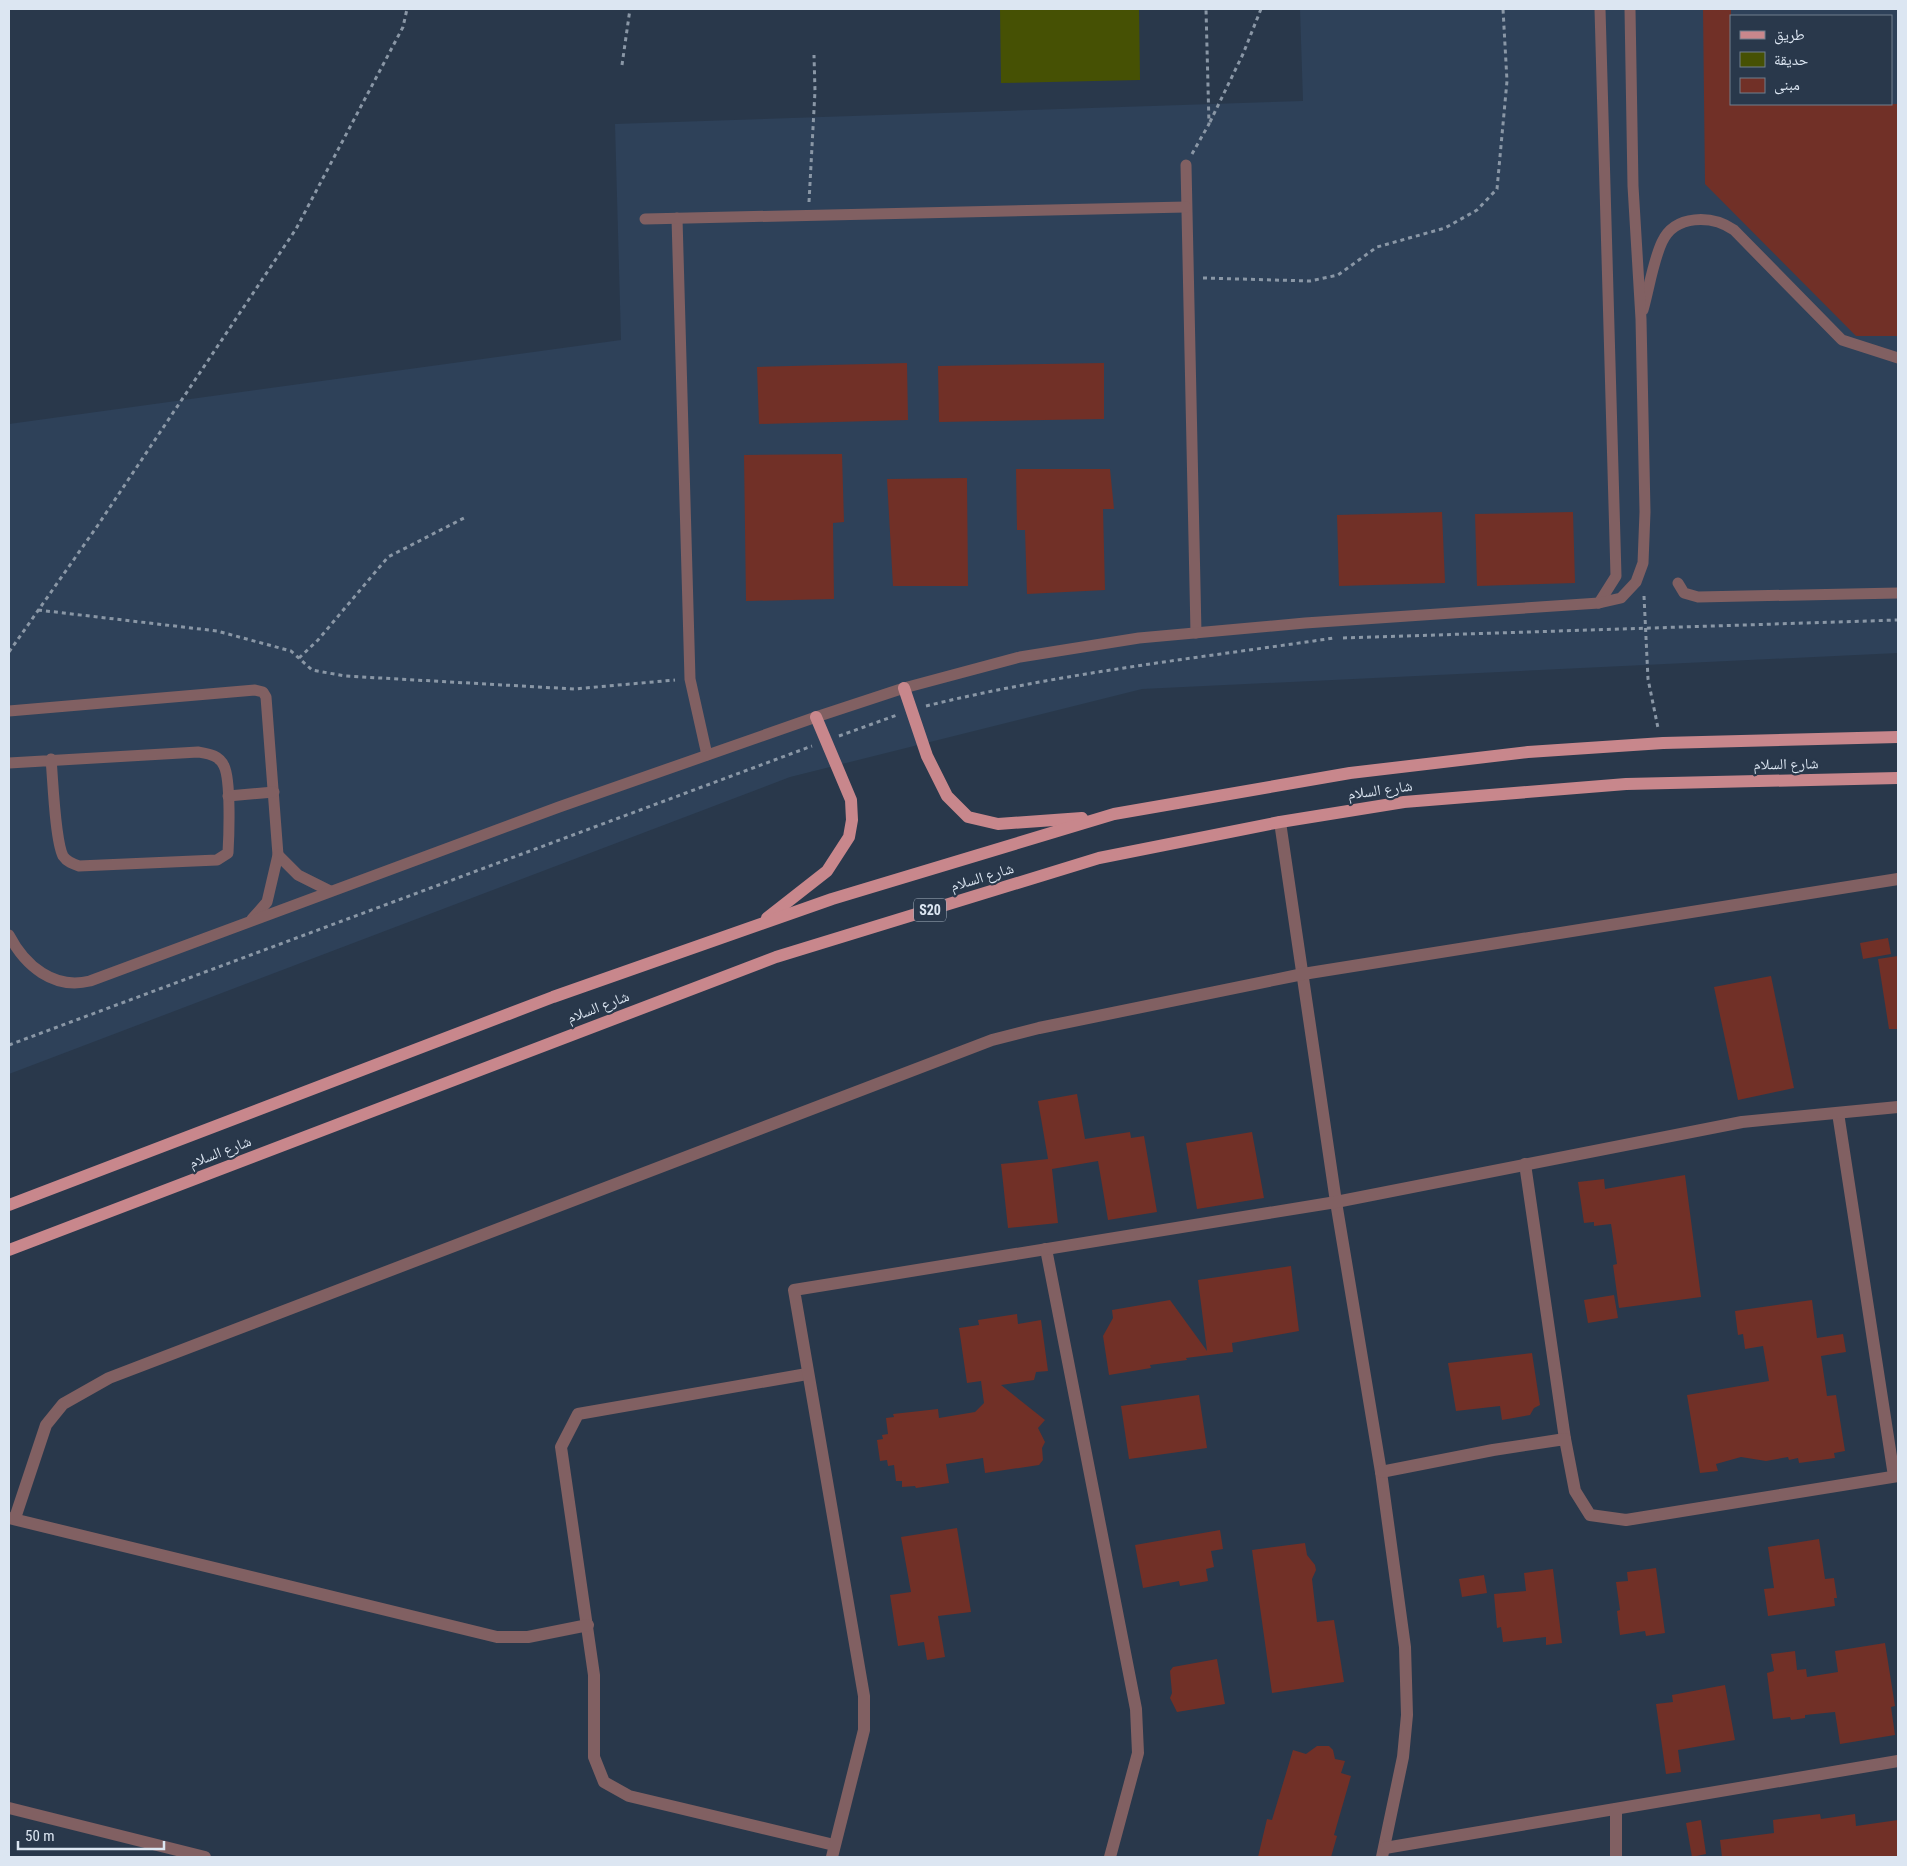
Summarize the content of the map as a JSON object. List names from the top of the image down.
{
  "streets": {
    "main road": ["شارع السلام", "S20"]
  },
  "legend": ["طريق", "حديقة", "مبنى"],
  "scale_bar": "50 m"
}
